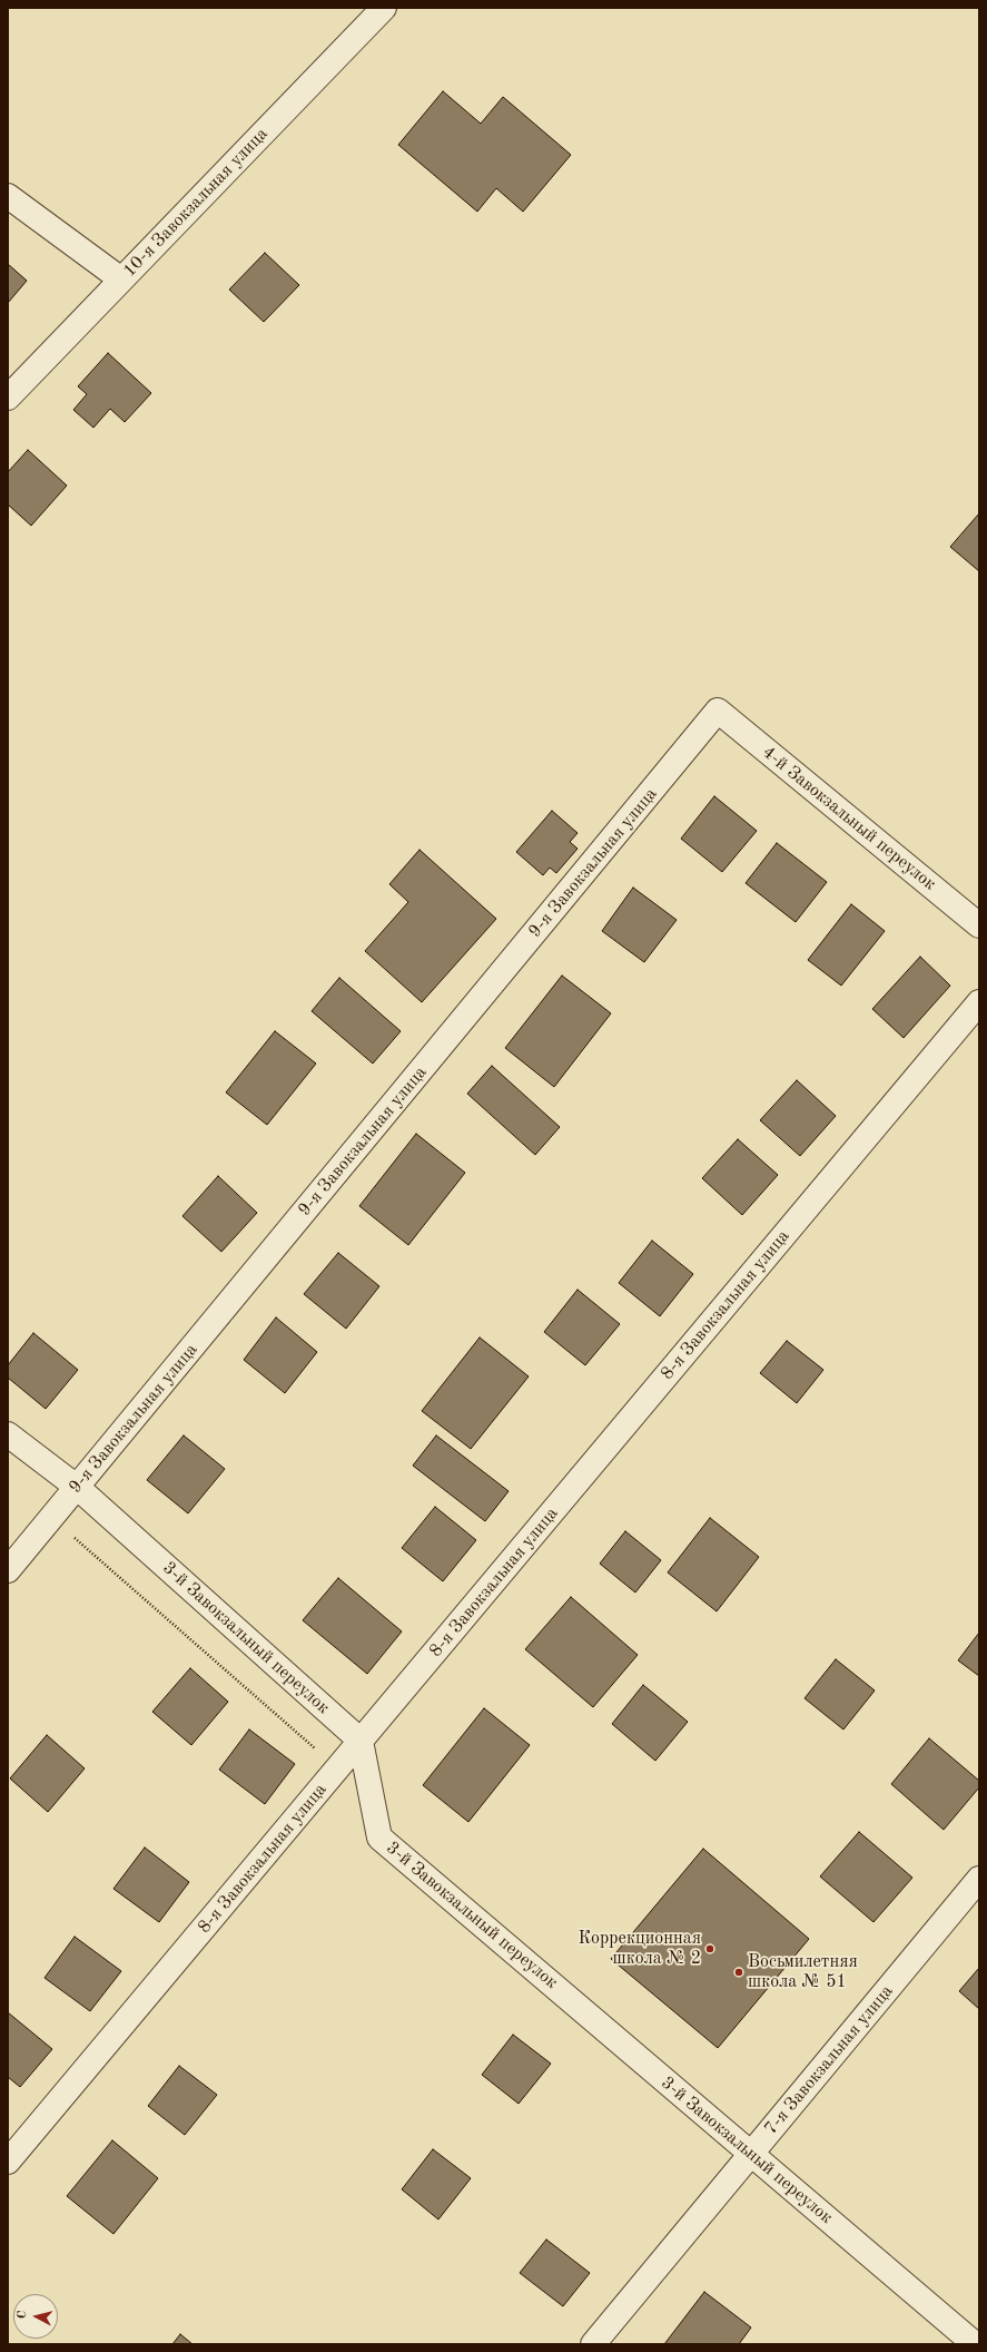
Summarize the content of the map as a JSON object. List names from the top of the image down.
{
  "streets": {
    "street": [
      "10-я Завокзальная улица",
      "4-й Завокзальный переулок",
      "9-я Завокзальная улица",
      "8-я Завокзальная улица",
      "3-й Завокзальный переулок",
      "7-я Завокзальная улица"
    ]
  },
  "crossings": [
    ["4-й Завокзальный переулок", "9-я Завокзальная улица"],
    ["9-я Завокзальная улица", "3-й Завокзальный переулок"],
    ["8-я Завокзальная улица", "3-й Завокзальный переулок"],
    ["3-й Завокзальный переулок", "7-я Завокзальная улица"]
  ],
  "places": ["Коррекционная школа № 2", "Восьмилетняя школа № 51"],
  "north": "left"
}
